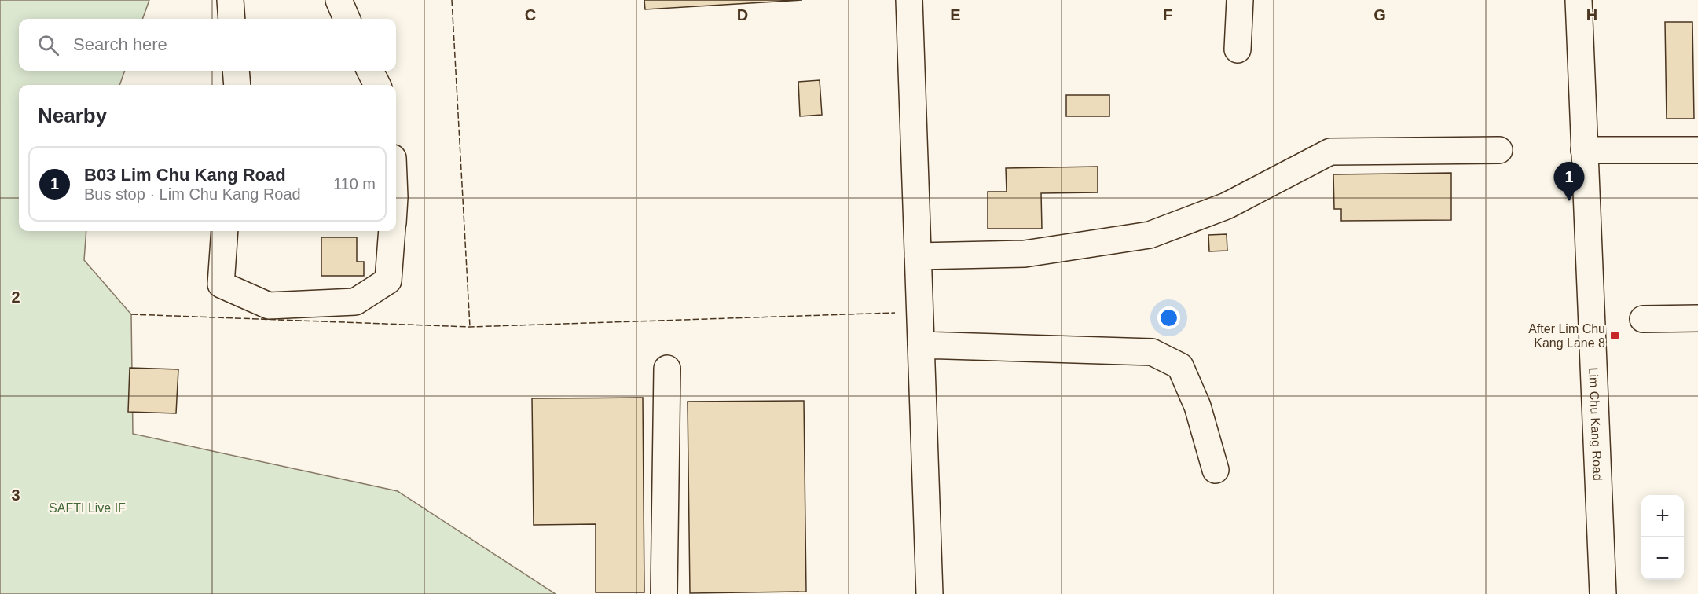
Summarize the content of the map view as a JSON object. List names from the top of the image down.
{
  "streets": {
    "main road": ["Lim Chu Kang Road"]
  },
  "parks": ["SAFTI Live IF"],
  "places": {
    "transit": ["After Lim Chu Kang Lane 8"]
  },
  "page": {
    "search": "Search here",
    "heading": "Nearby",
    "list": [
      {
        "mark": "1",
        "name": "B03 Lim Chu Kang Road",
        "note": "Bus stop · Lim Chu Kang Road",
        "value": "110 m"
      }
    ],
    "pins": "1",
    "map_buttons": ["+", "−"]
  },
  "grid": {
    "columns": [
      "C",
      "D",
      "E",
      "F",
      "G",
      "H"
    ],
    "rows": ["2", "3"]
  }
}
